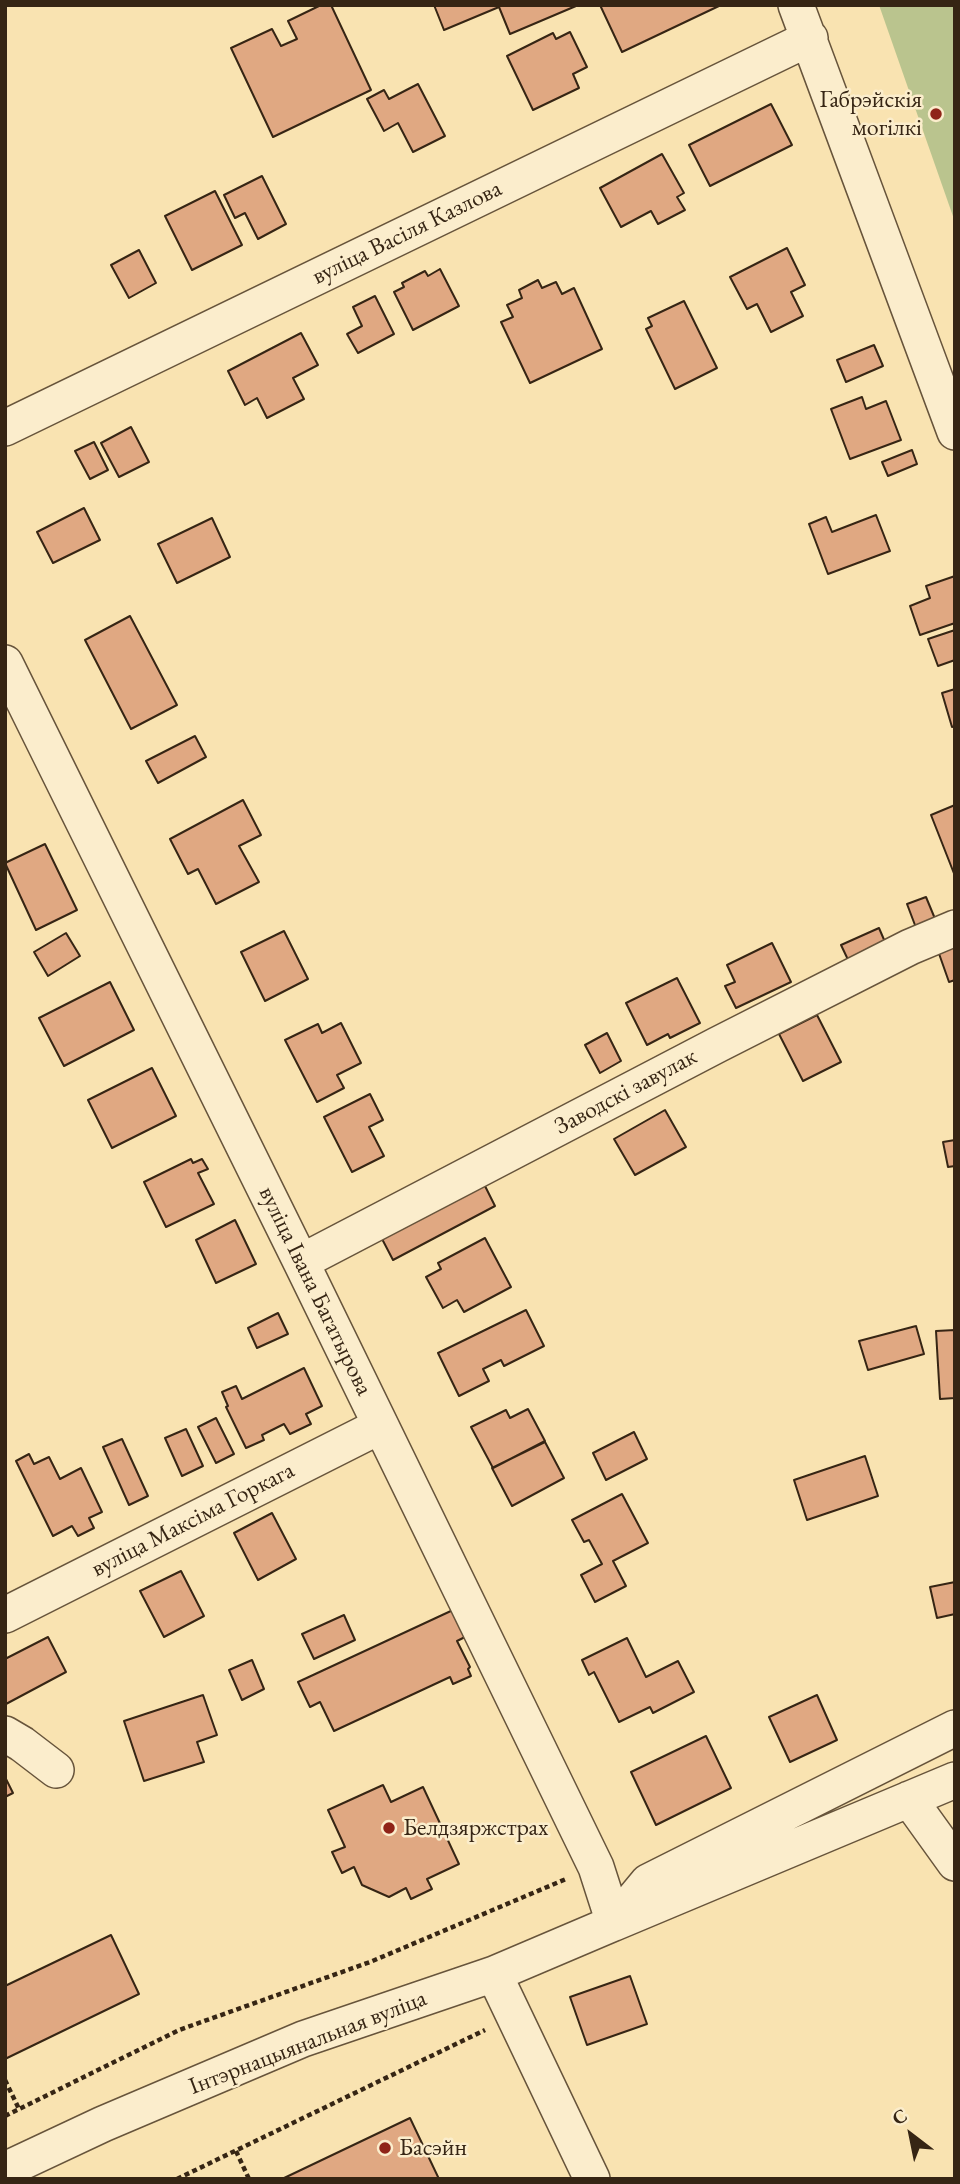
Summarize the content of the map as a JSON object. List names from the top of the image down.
{
  "streets": {
    "street": [
      "вуліца Васіля Казлова",
      "Заводскі завулак",
      "вуліца Івана Багатырова",
      "вуліца Максіма Горкага",
      "Інтэрнацыянальная вуліца"
    ]
  },
  "crossings": [
    ["Заводскі завулак", "вуліца Івана Багатырова"],
    ["вуліца Івана Багатырова", "вуліца Максіма Горкага"],
    ["вуліца Івана Багатырова", "Інтэрнацыянальная вуліца"]
  ],
  "places": ["Габрэйскія могілкі", "Белдзяржстрах", "Басэйн"],
  "north": "top left"
}
